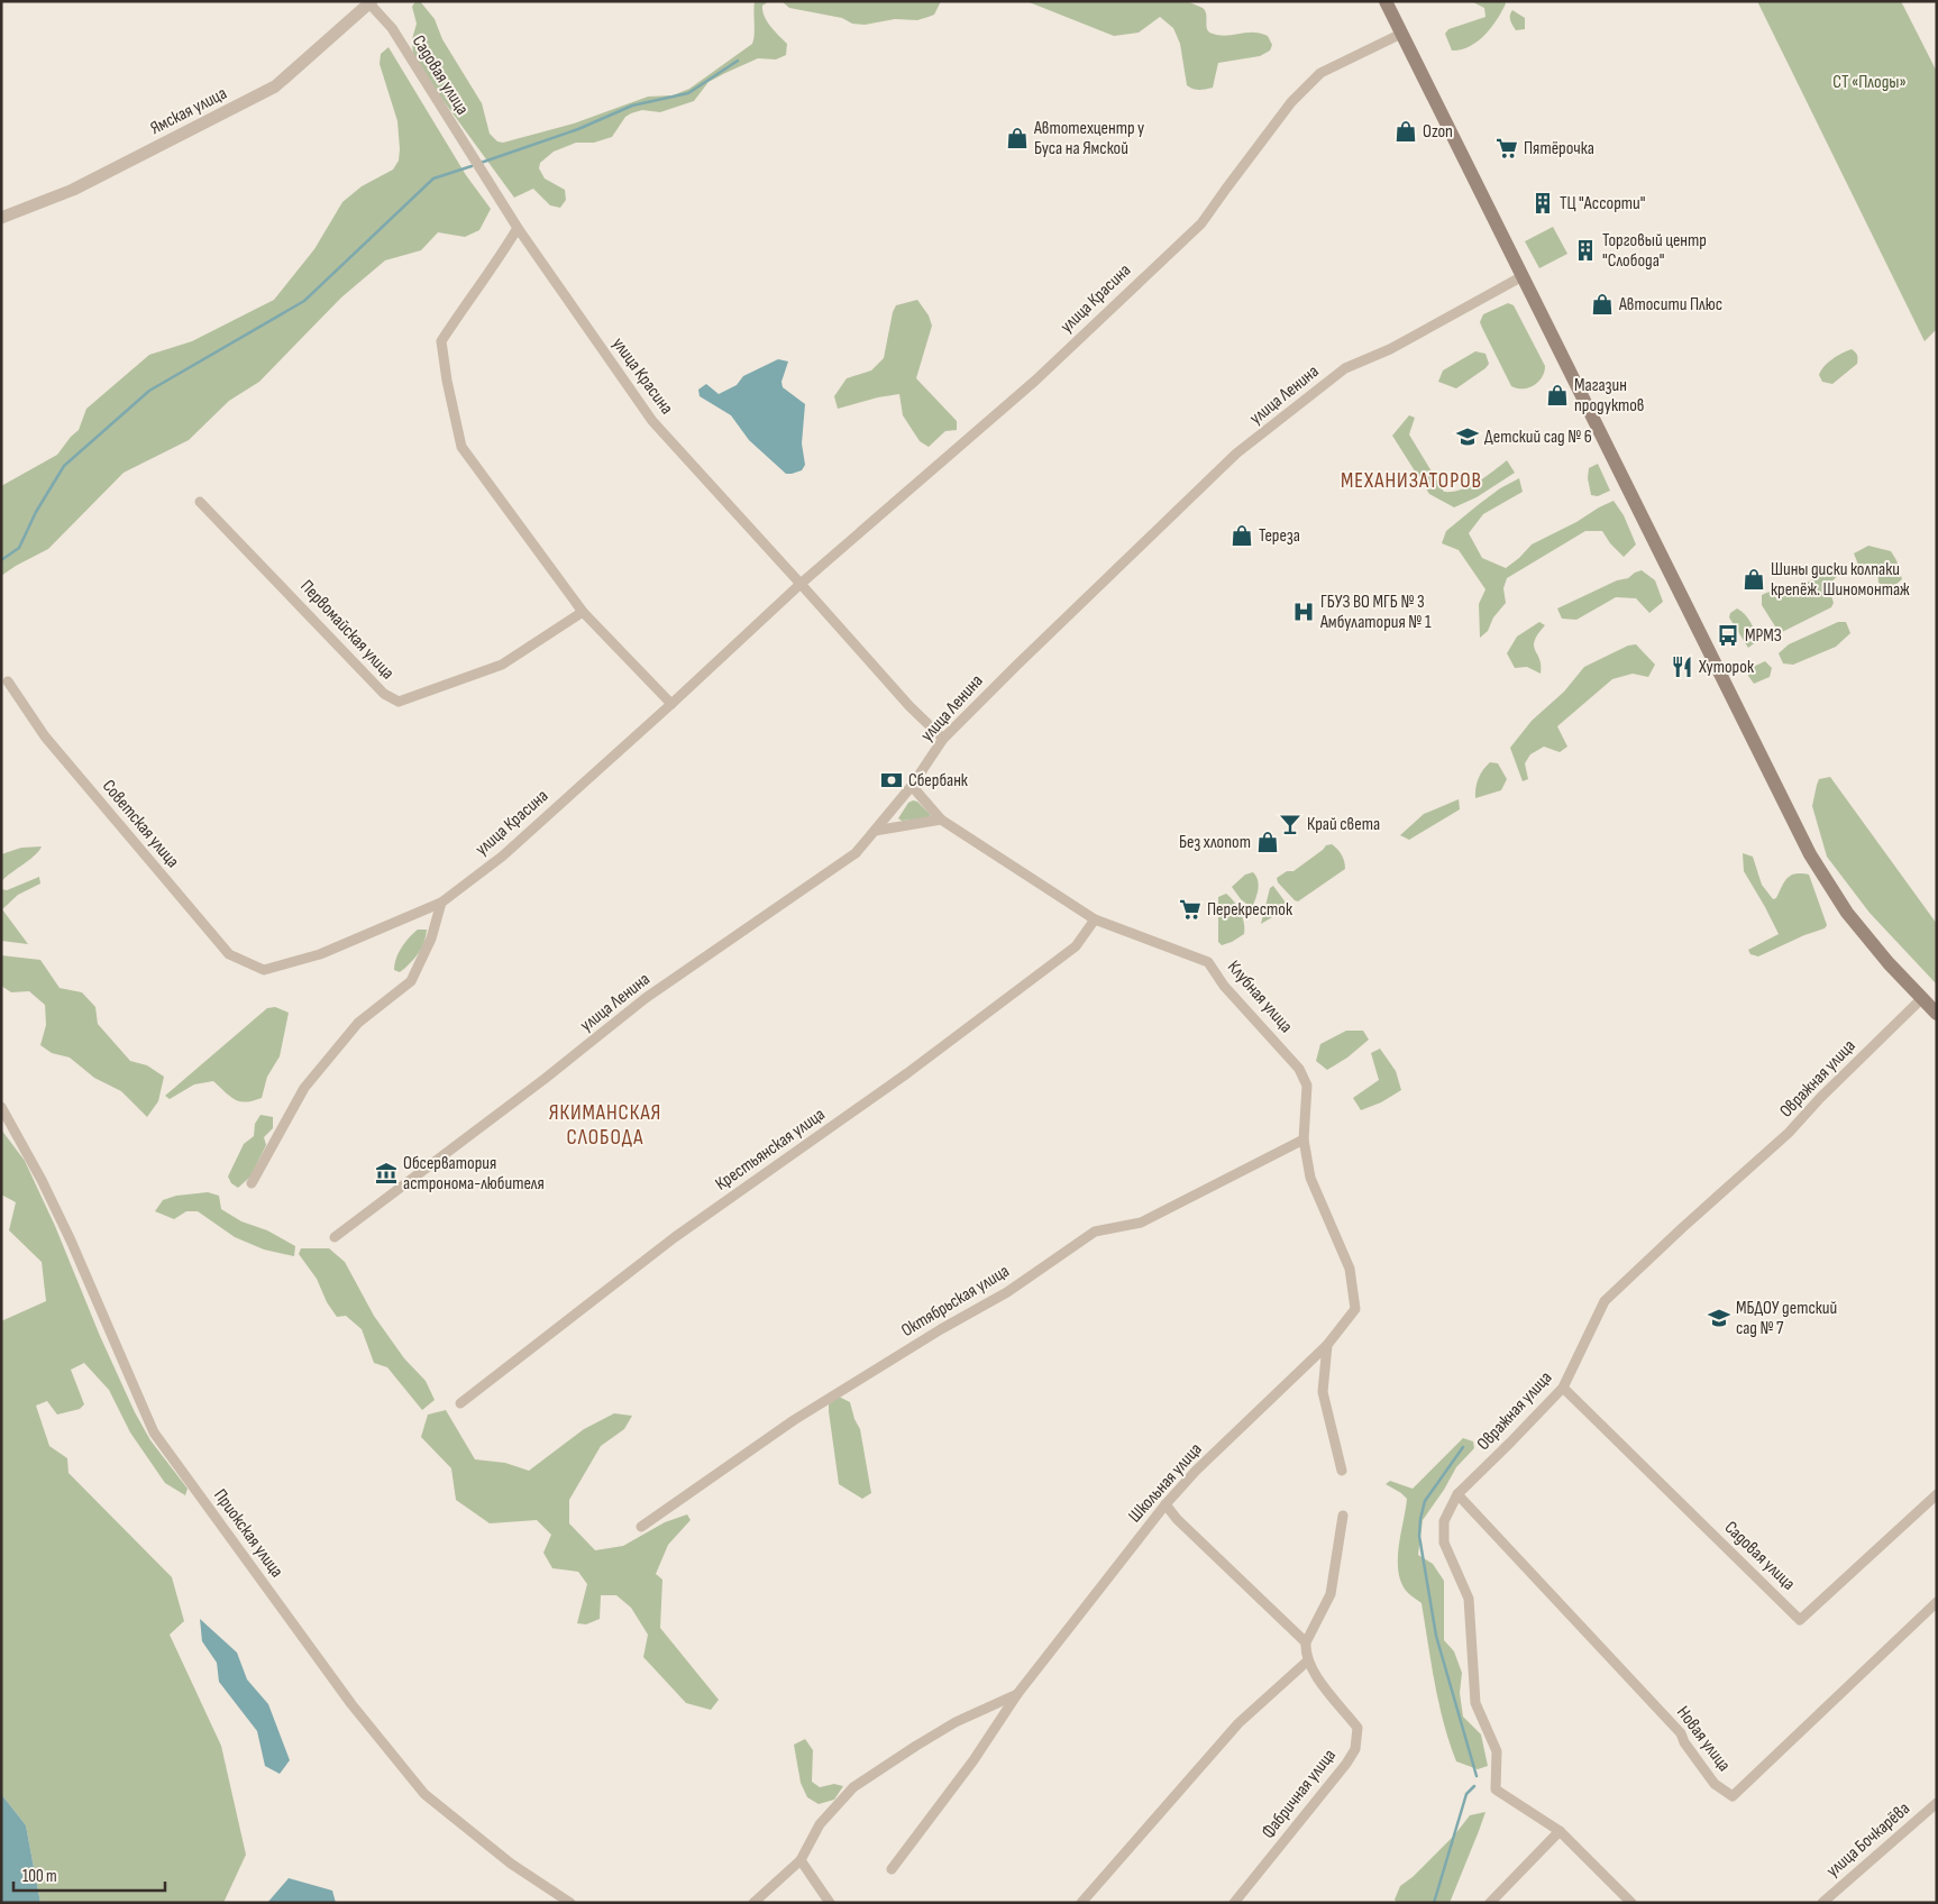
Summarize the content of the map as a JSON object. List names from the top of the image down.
{
  "streets": {
    "street": [
      "Садовая улица",
      "Ямская улица",
      "улица Красина",
      "улица Ленина",
      "Первомайская улица",
      "Советская улица",
      "Клубная улица",
      "Овражная улица",
      "Крестьянская улица",
      "Октябрьская улица",
      "Школьная улица",
      "Приокская улица",
      "Новая улица",
      "Фабричная улица",
      "улица Бочкарёва"
    ]
  },
  "crossings": [
    ["Садовая улица", "Ямская улица"],
    ["Садовая улица", "улица Красина"],
    ["Садовая улица", "Овражная улица"],
    ["улица Красина", "улица Ленина"],
    ["улица Красина", "Советская улица"],
    ["улица Ленина", "Клубная улица"],
    ["Клубная улица", "Крестьянская улица"],
    ["Клубная улица", "Октябрьская улица"],
    ["Клубная улица", "Школьная улица"],
    ["Овражная улица", "Новая улица"]
  ],
  "districts": ["МЕХАНИЗАТОРОВ", "ЯКИМАНСКАЯ СЛОБОДА"],
  "parks": ["СТ «Плоды»"],
  "places": {
    "shop": [
      "Ozon",
      "Автотехцентр у Буса на Ямской",
      "Автосити Плюс",
      "Магазин продуктов",
      "Тереза",
      "Шины диски колпаки крепёж. Шиномонтаж",
      "Без хлопот"
    ],
    "supermarket": ["Пятёрочка", "Перекресток"],
    "building": ["ТЦ \"Ассорти\"", "Торговый центр \"Слобода\""],
    "school or university": ["Детский сад № 6", "МБДОУ детский сад № 7"],
    "hospital": ["ГБУЗ ВО МГБ № 3 Амбулатория № 1"],
    "bus stop": ["МРМЗ"],
    "restaurant": ["Хуторок"],
    "bank": ["Сбербанк"],
    "bar": ["Край света"],
    "museum": ["Обсерватория астронома-любителя"]
  },
  "scale_bar": "100 m"
}
